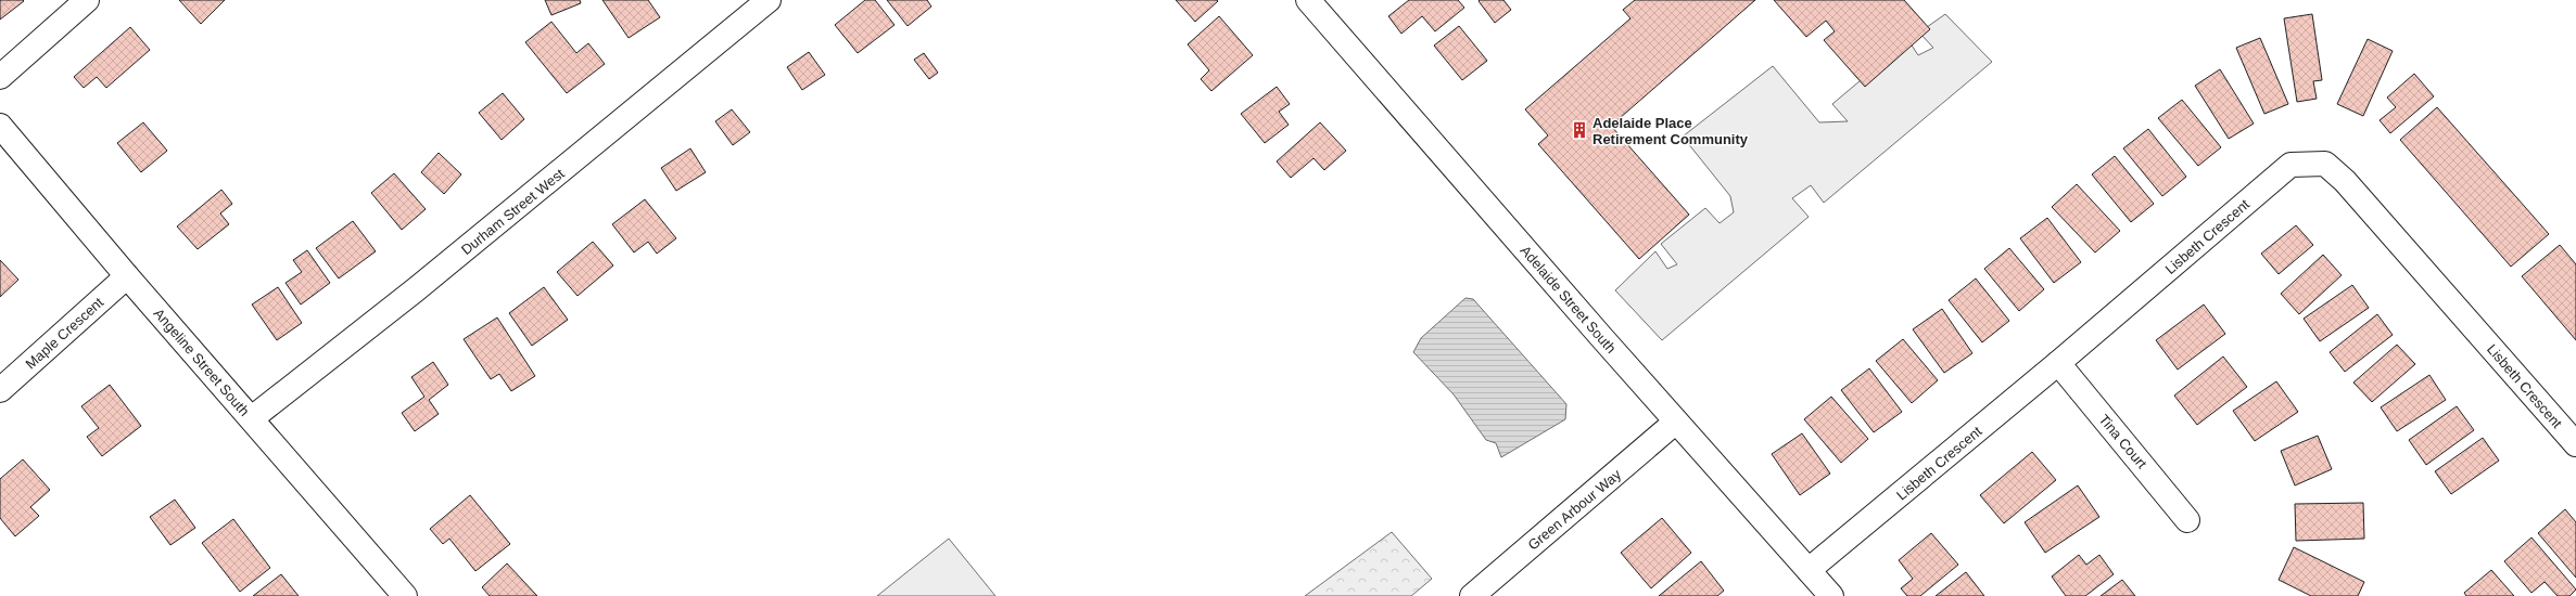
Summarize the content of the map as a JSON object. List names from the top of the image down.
{
  "streets": {
    "street": [
      "Durham Street West",
      "Lisbeth Crescent",
      "Adelaide Street South",
      "Maple Crescent",
      "Angeline Street South",
      "Tina Court",
      "Green Arbour Way"
    ]
  },
  "crossings": [
    ["Durham Street West", "Angeline Street South"],
    ["Lisbeth Crescent", "Adelaide Street South"],
    ["Lisbeth Crescent", "Tina Court"],
    ["Adelaide Street South", "Green Arbour Way"],
    ["Maple Crescent", "Angeline Street South"]
  ],
  "places": {
    "building": ["Adelaide Place Retirement Community"]
  }
}
